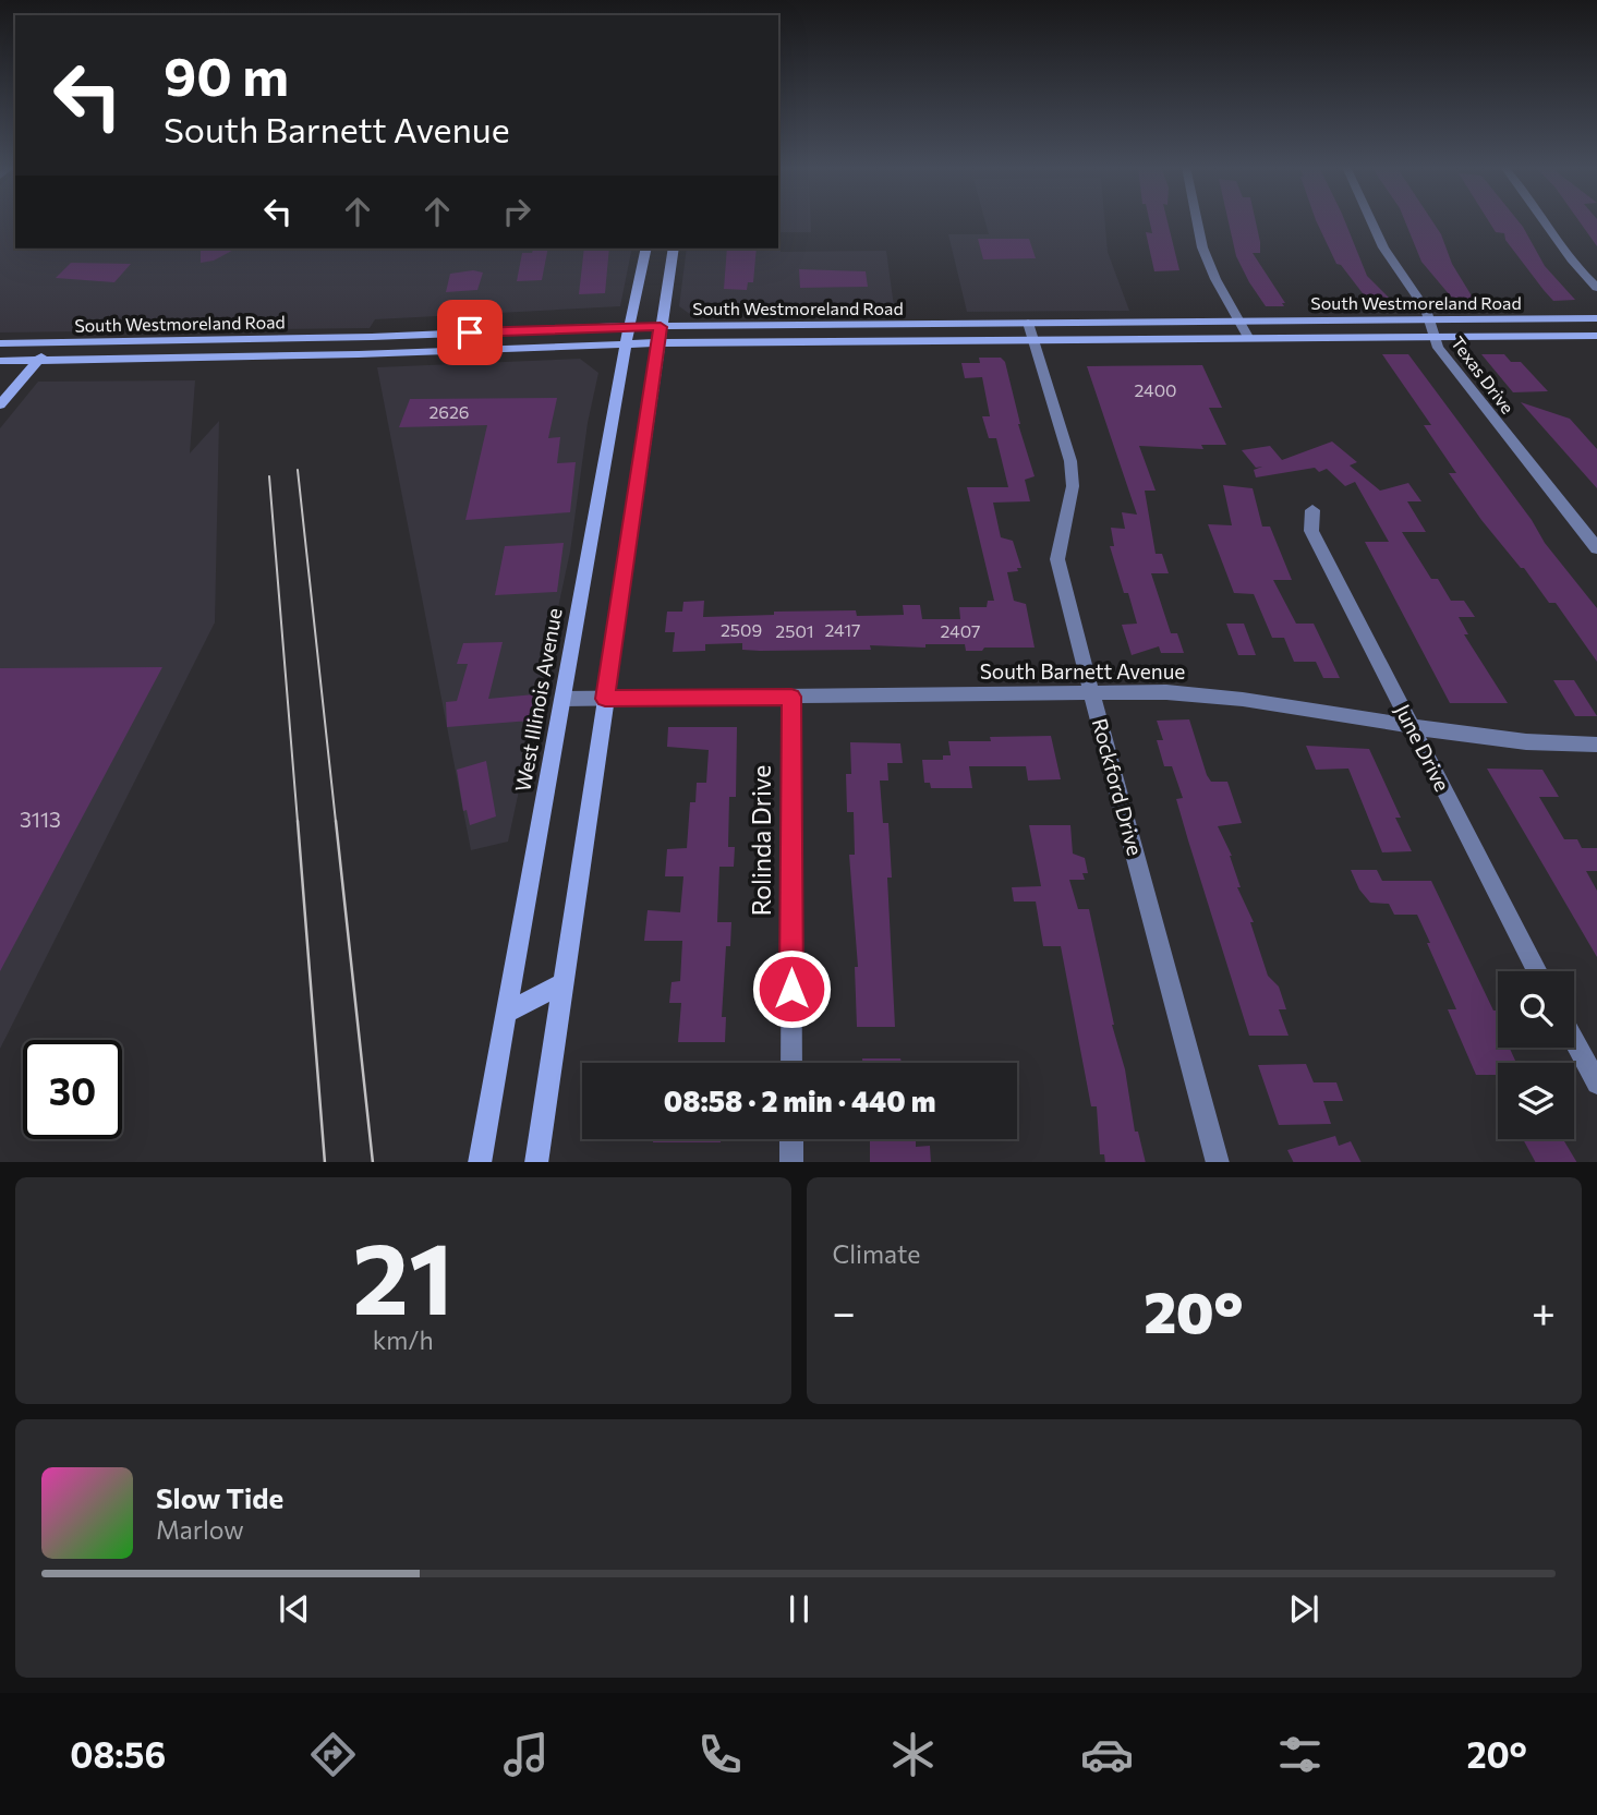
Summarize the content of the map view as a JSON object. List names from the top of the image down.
{
  "streets": {
    "main road": ["South Westmoreland Road", "West Illinois Avenue"],
    "street": [
      "Texas Drive",
      "South Barnett Avenue",
      "June Drive",
      "Rockford Drive",
      "Rolinda Drive"
    ]
  },
  "crossings": [
    ["South Westmoreland Road", "Texas Drive"],
    ["South Westmoreland Road", "West Illinois Avenue"],
    ["South Westmoreland Road", "Rockford Drive"],
    ["South Barnett Avenue", "West Illinois Avenue"],
    ["South Barnett Avenue", "June Drive"],
    ["South Barnett Avenue", "Rockford Drive"],
    ["South Barnett Avenue", "Rolinda Drive"]
  ],
  "house_numbers": [
    "2400",
    "2626",
    "2509",
    "2417",
    "2501",
    "2407",
    "3113"
  ],
  "page": {
    "turn": ["90 m", "South Barnett Avenue"],
    "limit": "30",
    "trip": "08:58 · 2 min · 440 m",
    "tile": [
      ["21", "km/h"],
      "Climate"
    ],
    "heat": ["−", "20°", "+"],
    "song": ["Slow Tide", "Marlow"],
    "tabs": ["08:56", "20°"]
  }
}
